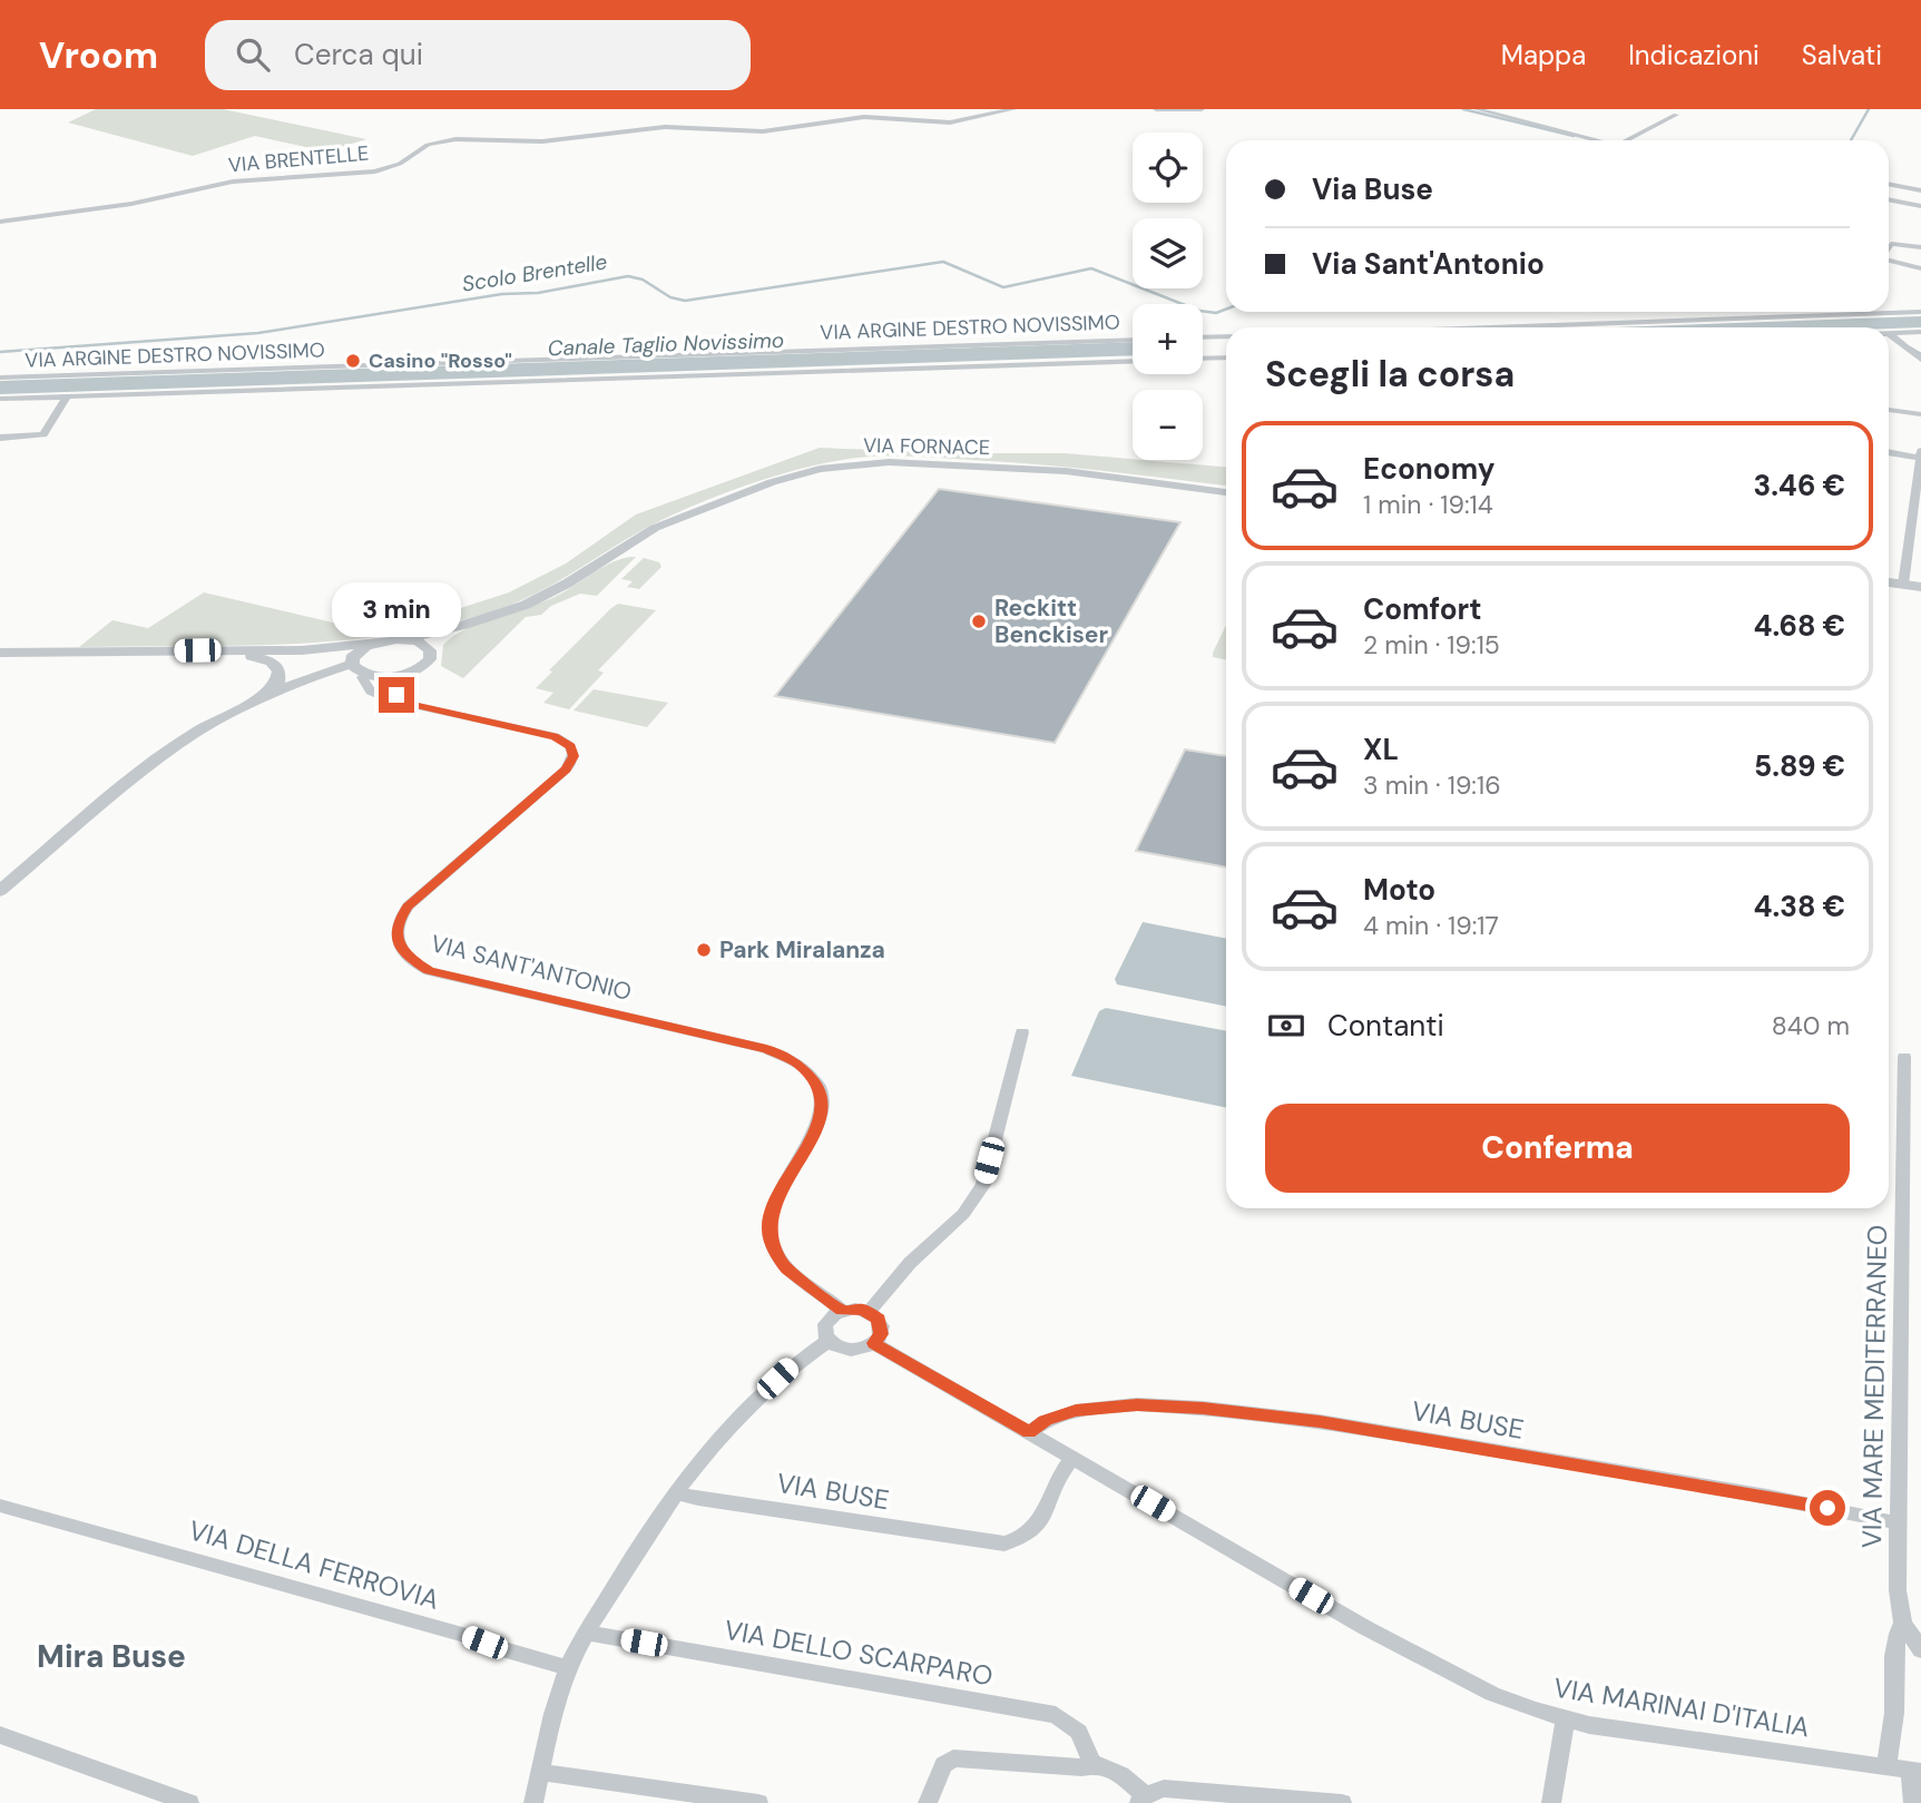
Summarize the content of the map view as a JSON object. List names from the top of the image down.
{
  "streets": {
    "street": [
      "VIA BRENTELLE",
      "VIA ARGINE DESTRO NOVISSIMO",
      "VIA FORNACE",
      "VIA SANT'ANTONIO",
      "VIA MARE MEDITERRANEO",
      "VIA BUSE",
      "VIA DELLA FERROVIA",
      "VIA DELLO SCARPARO",
      "VIA MARINAI D'ITALIA"
    ]
  },
  "crossings": [
    ["VIA SANT'ANTONIO", "VIA MARINAI D'ITALIA"],
    ["VIA MARE MEDITERRANEO", "VIA BUSE"],
    ["VIA MARE MEDITERRANEO", "VIA MARINAI D'ITALIA"],
    ["VIA BUSE", "VIA MARINAI D'ITALIA"]
  ],
  "districts": ["Mira Buse"],
  "water": ["Scolo Brentelle", "Canale Taglio Novissimo"],
  "places": ["Casino \"Rosso\"", "Reckitt Benckiser", "Park Miralanza"],
  "page": {
    "header": "Vroom",
    "search": "Cerca qui",
    "nav": ["Mappa", "Indicazioni", "Salvati"],
    "map_buttons": ["+", "−"],
    "banner": ["Via Buse", "Via Sant'Antonio"],
    "heading": "Scegli la corsa",
    "list": [
      {
        "name": "Economy",
        "note": "1 min · 19:14",
        "value": "3.46 €"
      },
      {
        "name": "Comfort",
        "note": "2 min · 19:15",
        "value": "4.68 €"
      },
      {
        "name": "XL",
        "note": "3 min · 19:16",
        "value": "5.89 €"
      },
      {
        "name": "Moto",
        "note": "4 min · 19:17",
        "value": "4.38 €"
      }
    ],
    "bubble": "3 min",
    "pay": ["Contanti", "840 m"],
    "buttons": "Conferma"
  }
}
